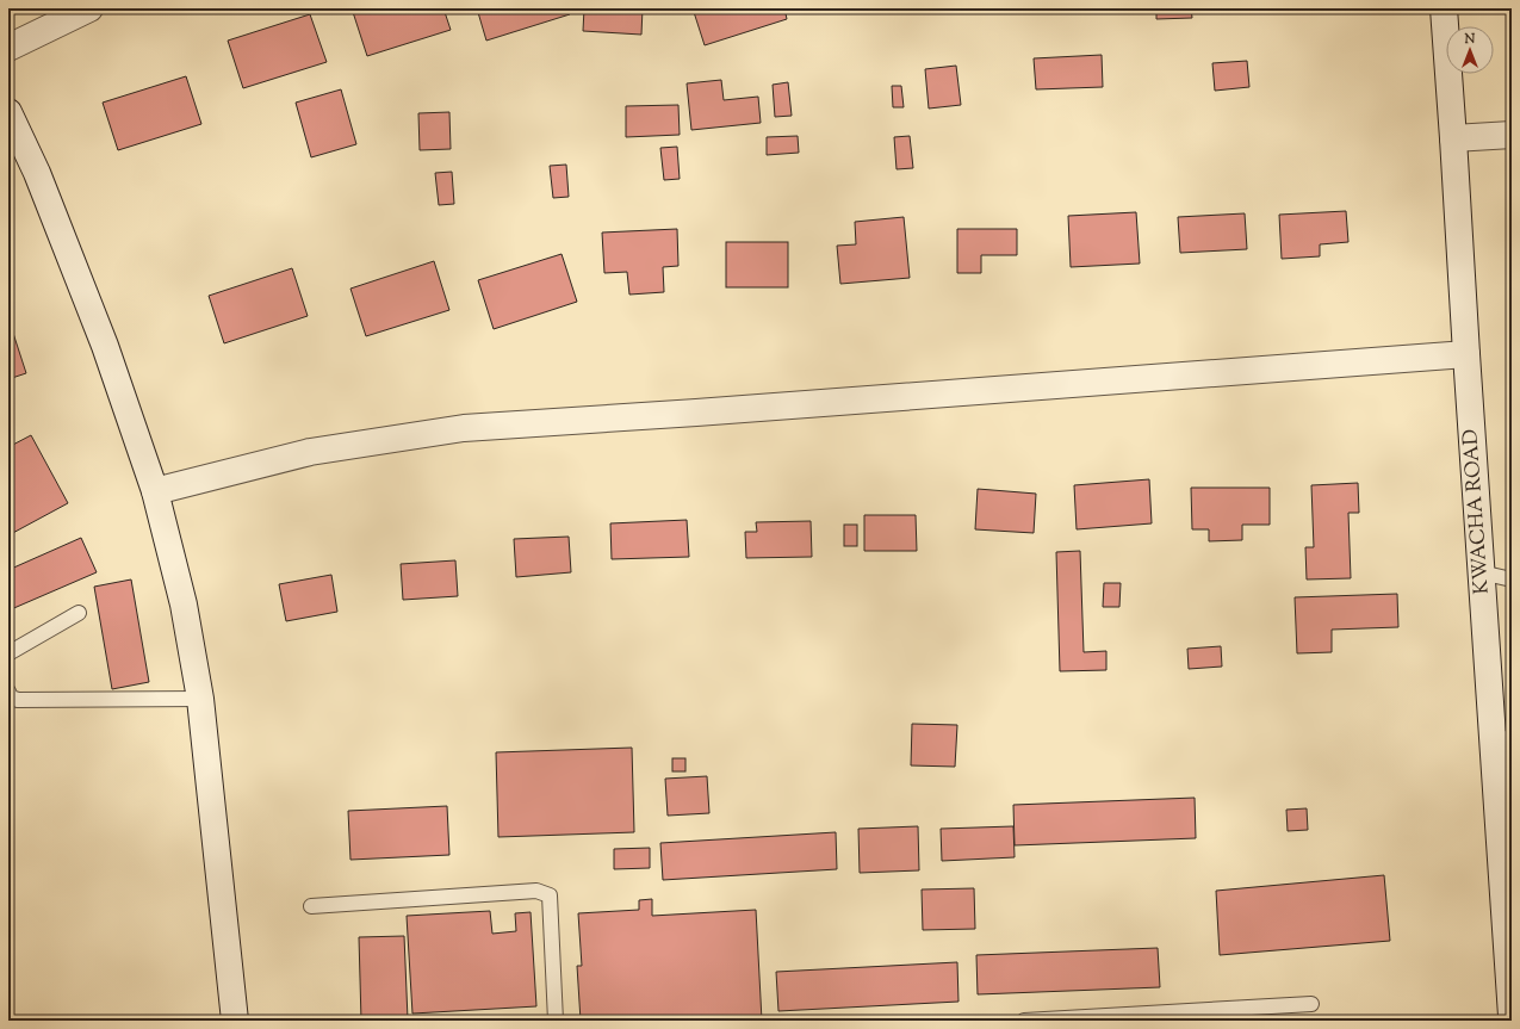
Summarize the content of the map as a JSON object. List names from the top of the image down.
{
  "streets": {
    "street": ["KWACHA ROAD"]
  },
  "north": "top"
}
